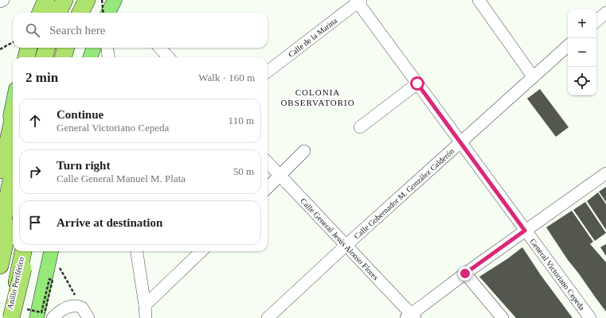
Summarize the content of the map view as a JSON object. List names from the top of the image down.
{
  "streets": {
    "highway": ["Anillo Periférico"],
    "street": [
      "Calle de la Marina",
      "Calle Gobernador M. González Calderón",
      "Calle General Jesús Alonso Flores",
      "General Victoriano Cepeda"
    ]
  },
  "crossings": [
    ["Calle de la Marina", "General Victoriano Cepeda"],
    ["Calle Gobernador M. González Calderón", "Calle General Jesús Alonso Flores"],
    ["Calle Gobernador M. González Calderón", "General Victoriano Cepeda"]
  ],
  "districts": ["COLONIA OBSERVATORIO"],
  "page": {
    "map_buttons": ["+", "−"],
    "search": "Search here",
    "heading": ["2 min", "Walk · 160 m"],
    "list": [
      ["Continue", "General Victoriano Cepeda", "110 m"],
      ["Turn right", "Calle General Manuel M. Plata", "50 m"],
      "Arrive at destination"
    ]
  }
}
